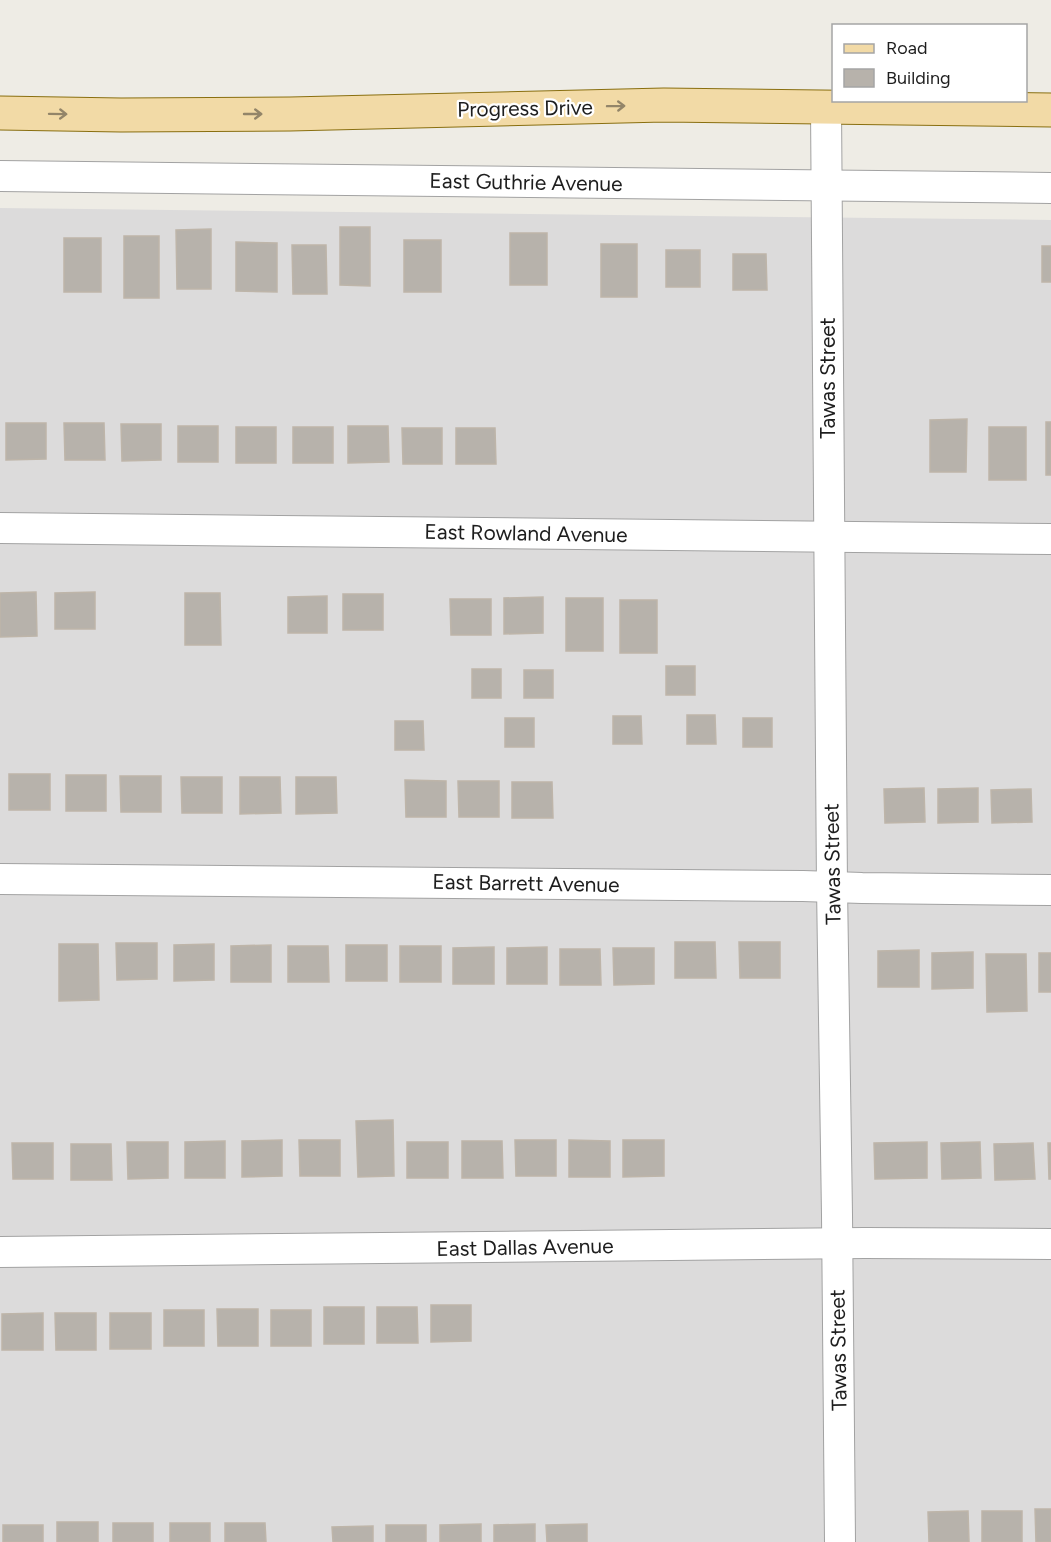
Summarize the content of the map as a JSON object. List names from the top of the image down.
{
  "streets": {
    "main road": ["Progress Drive"],
    "street": [
      "East Guthrie Avenue",
      "Tawas Street",
      "East Rowland Avenue",
      "East Barrett Avenue",
      "East Dallas Avenue"
    ]
  },
  "crossings": [
    ["Progress Drive", "Tawas Street"],
    ["East Guthrie Avenue", "Tawas Street"],
    ["Tawas Street", "East Rowland Avenue"],
    ["Tawas Street", "East Barrett Avenue"],
    ["Tawas Street", "East Dallas Avenue"]
  ],
  "one_way": ["Progress Drive"],
  "legend": ["Road", "Building"]
}
